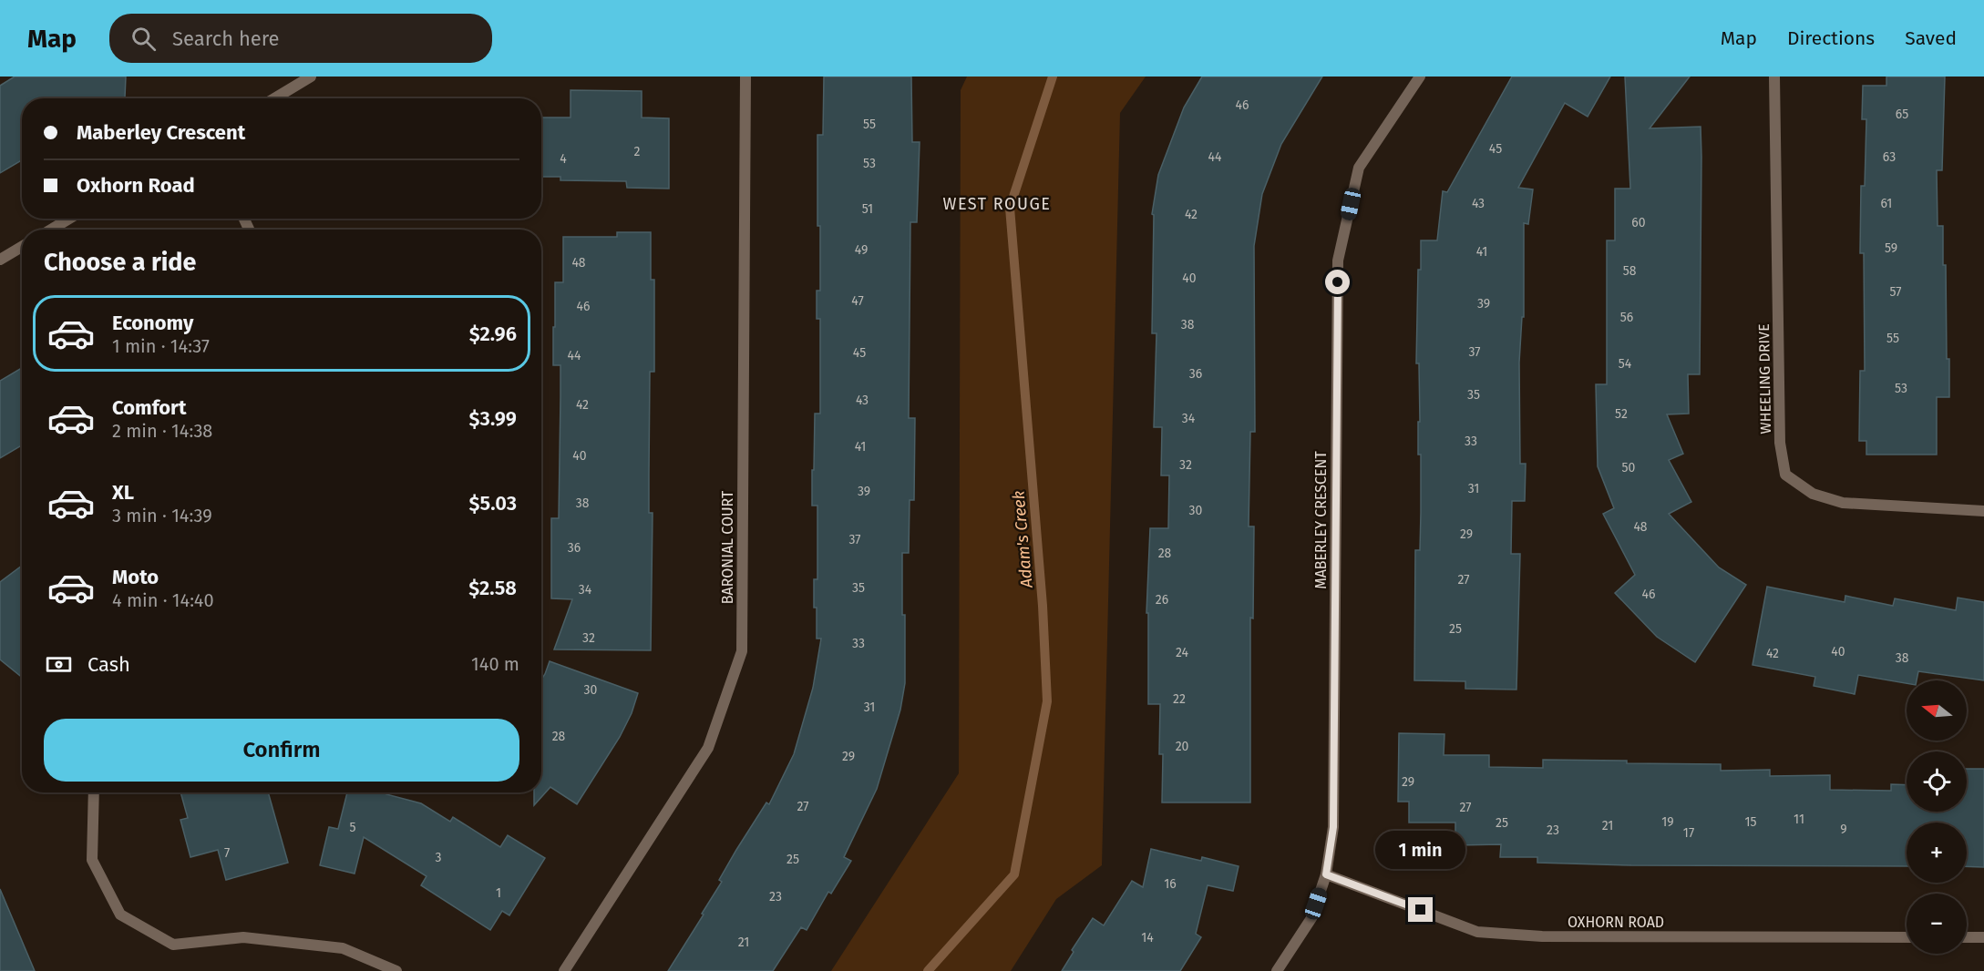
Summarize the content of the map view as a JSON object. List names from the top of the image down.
{
  "streets": {
    "street": [
      "WHEELING DRIVE",
      "MABERLEY CRESCENT",
      "BARONIAL COURT",
      "OXHORN ROAD"
    ]
  },
  "crossings": [
    ["MABERLEY CRESCENT", "OXHORN ROAD"]
  ],
  "districts": ["WEST ROUGE"],
  "water": ["Adam's Creek"],
  "house_numbers": [
    "46",
    "65",
    "55",
    "45",
    "2",
    "44",
    "63",
    "4",
    "53",
    "43",
    "61",
    "51",
    "42",
    "60",
    "59",
    "49",
    "41",
    "48",
    "58",
    "40",
    "57",
    "47",
    "39",
    "46",
    "56",
    "38",
    "55",
    "37",
    "45",
    "44",
    "54",
    "36",
    "53",
    "35",
    "43",
    "42",
    "52",
    "34",
    "33",
    "41",
    "40",
    "32",
    "50",
    "31",
    "39",
    "38",
    "30",
    "48",
    "29",
    "37",
    "36",
    "28",
    "27",
    "35",
    "34",
    "46",
    "26",
    "25",
    "32",
    "33",
    "40",
    "24",
    "42",
    "38",
    "30",
    "22",
    "31",
    "28",
    "20",
    "29",
    "29",
    "27",
    "27",
    "11",
    "19",
    "15",
    "25",
    "21",
    "5",
    "9",
    "23",
    "17",
    "7",
    "3",
    "25",
    "16",
    "1",
    "23",
    "14",
    "21"
  ],
  "north": "left",
  "page": {
    "header": "Map",
    "search": "Search here",
    "nav": ["Map", "Directions", "Saved"],
    "banner": ["Maberley Crescent", "Oxhorn Road"],
    "heading": "Choose a ride",
    "list": [
      {
        "name": "Economy",
        "note": "1 min · 14:37",
        "value": "$2.96"
      },
      {
        "name": "Comfort",
        "note": "2 min · 14:38",
        "value": "$3.99"
      },
      {
        "name": "XL",
        "note": "3 min · 14:39",
        "value": "$5.03"
      },
      {
        "name": "Moto",
        "note": "4 min · 14:40",
        "value": "$2.58"
      }
    ],
    "pay": ["Cash", "140 m"],
    "map_buttons": ["+", "−"],
    "buttons": "Confirm",
    "bubble": "1 min"
  }
}
